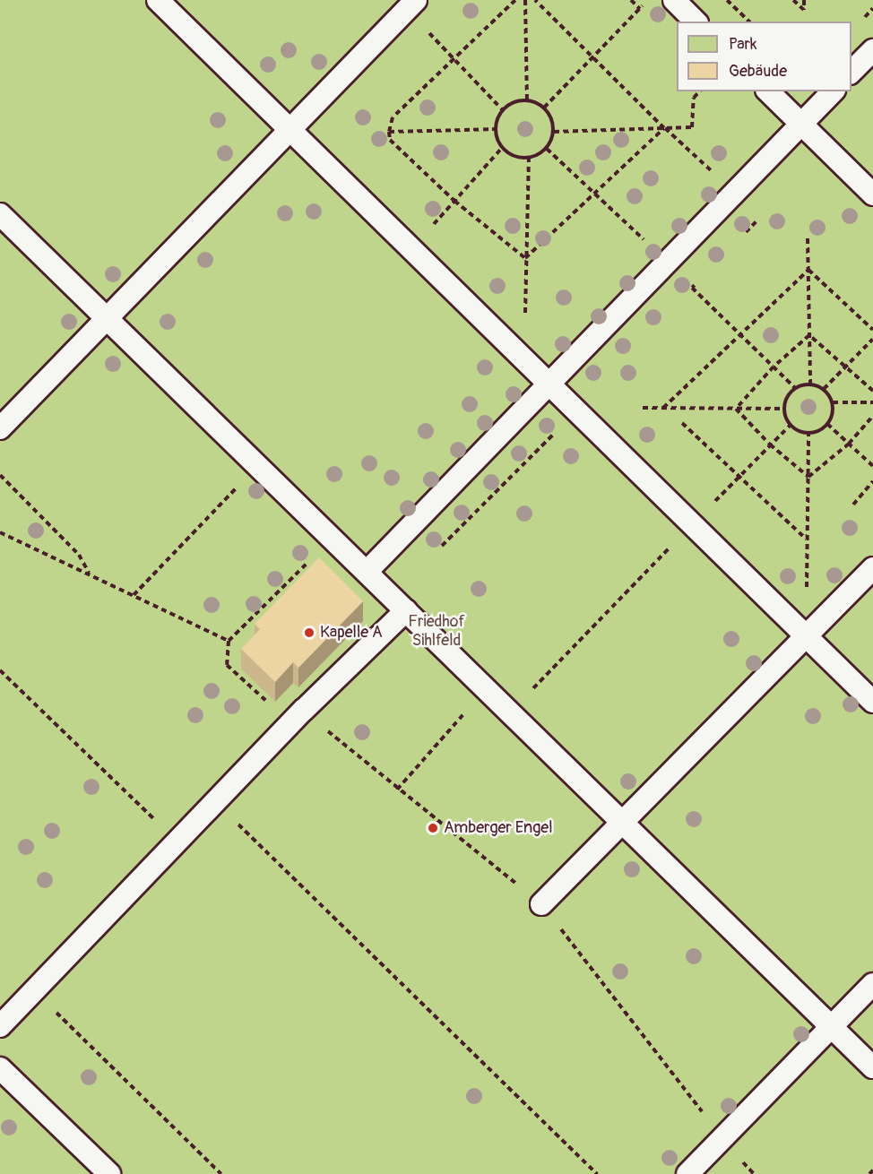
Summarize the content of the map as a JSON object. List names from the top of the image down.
{
  "parks": ["Friedhof Sihlfeld"],
  "places": ["Kapelle A", "Amberger Engel"],
  "legend": ["Park", "Gebäude"]
}
